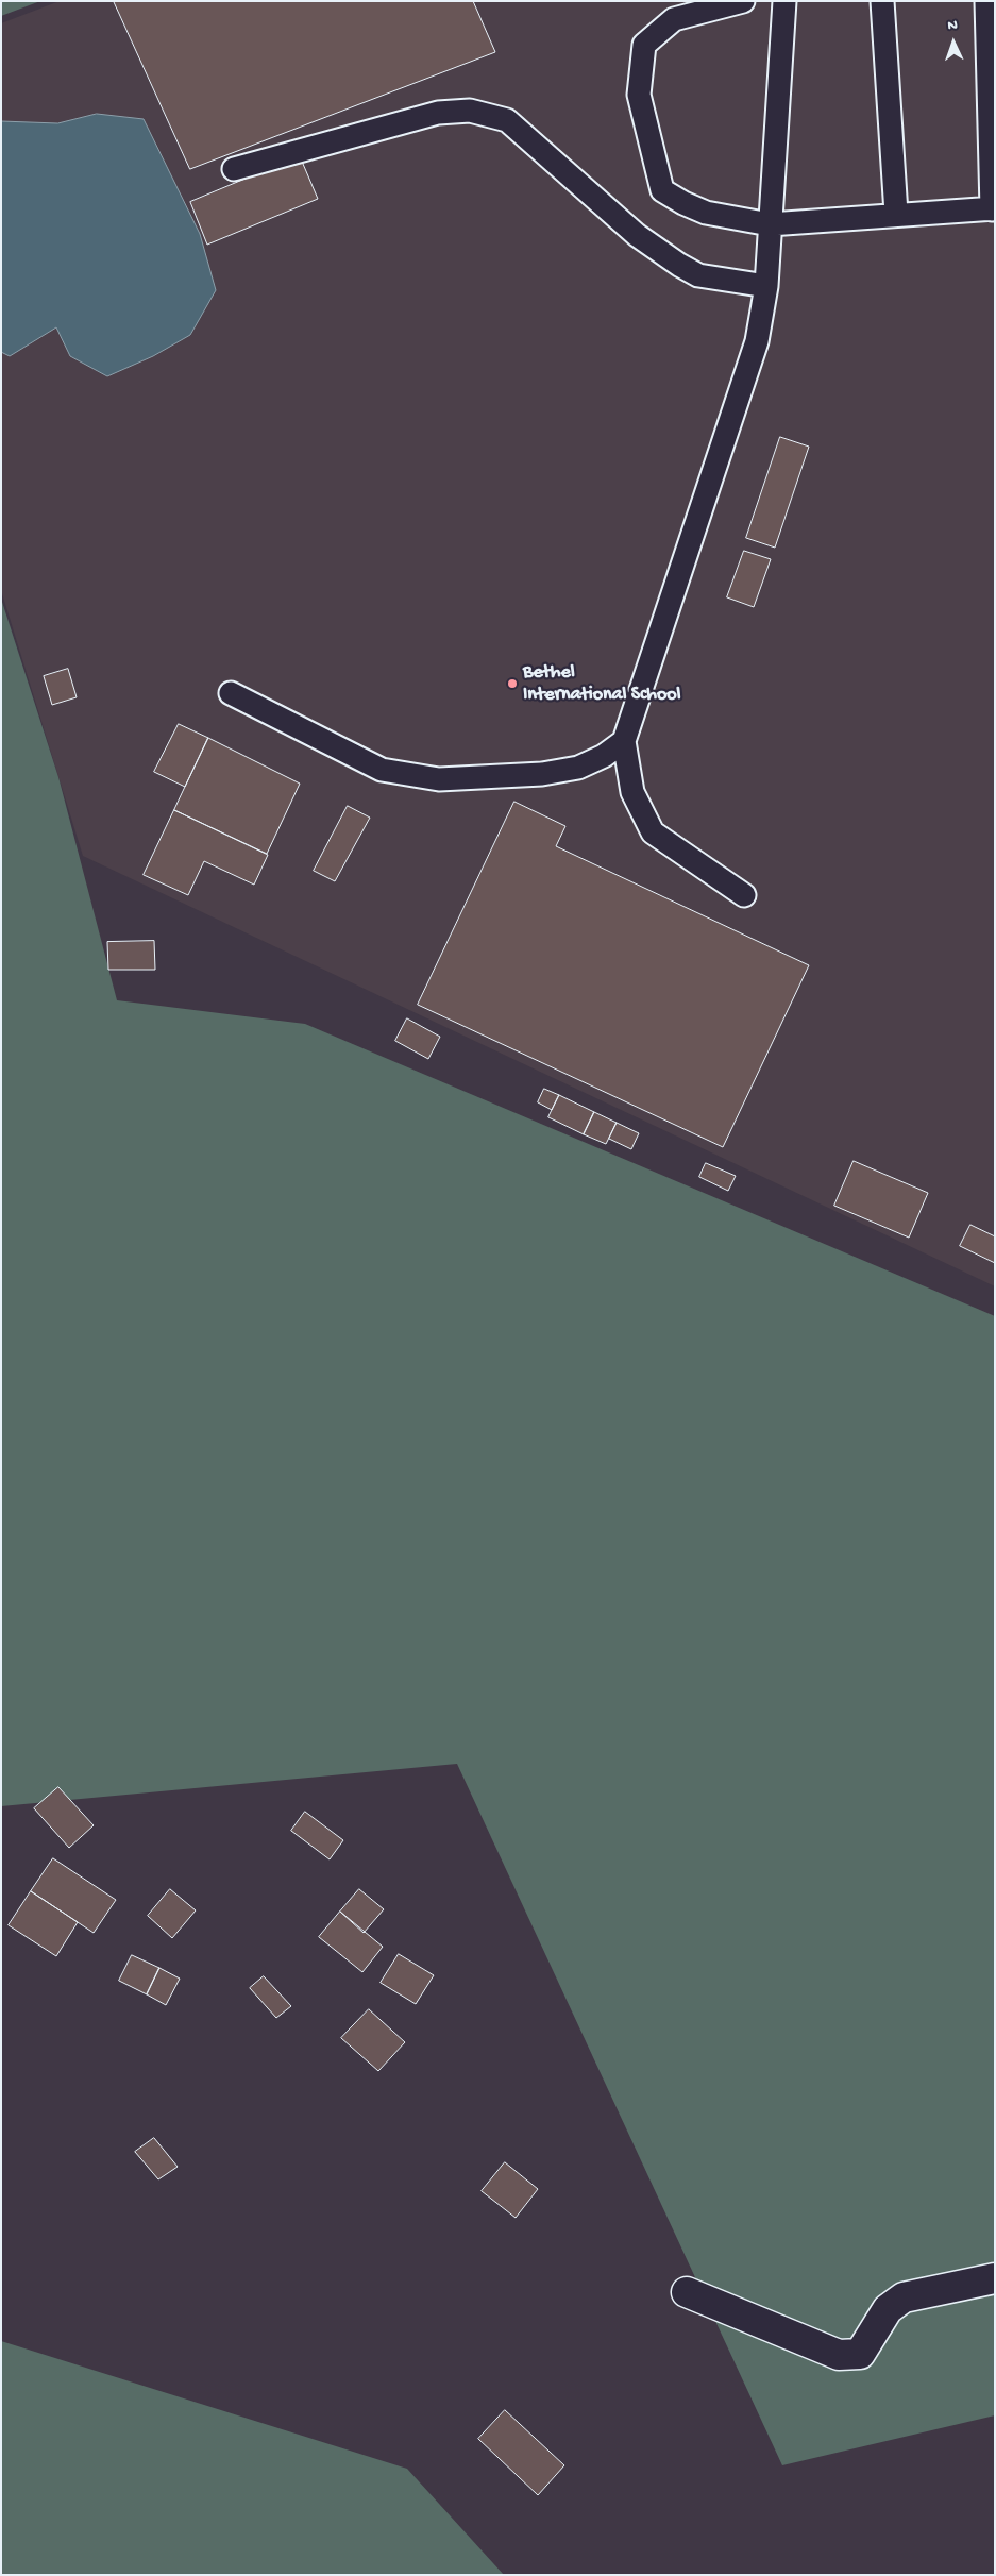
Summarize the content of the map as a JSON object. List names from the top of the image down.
{
  "places": ["Bethel International School"],
  "north": "top"
}
